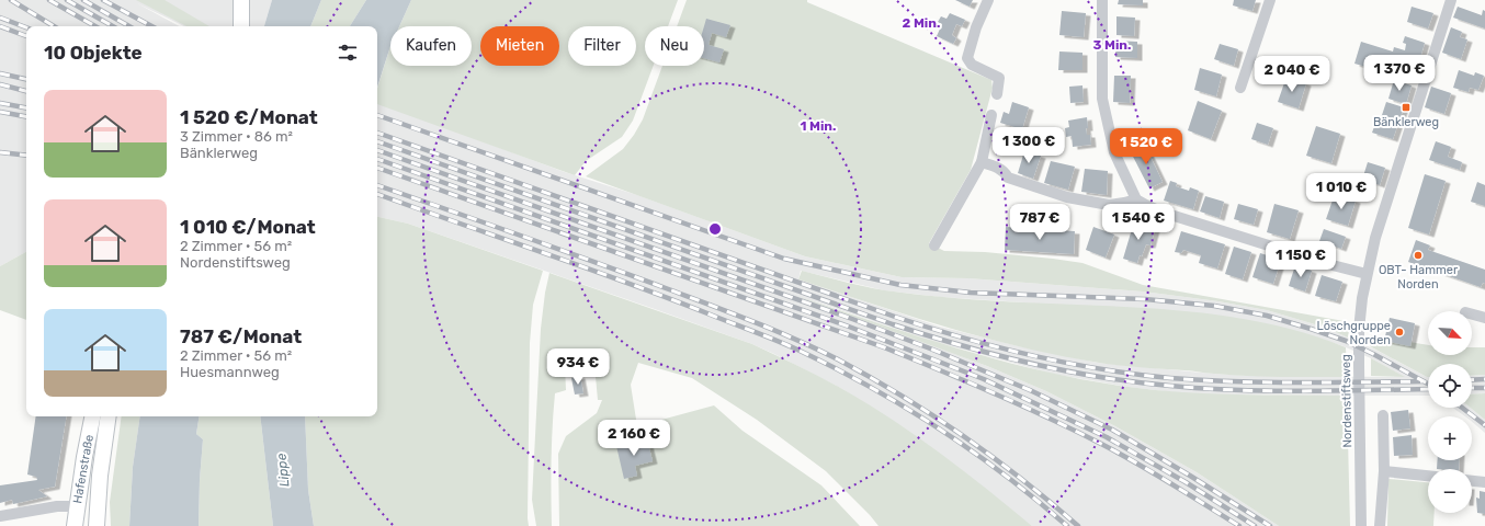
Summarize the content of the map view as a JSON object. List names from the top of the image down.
{
  "streets": {
    "main road": ["Hafenstraße"],
    "street": ["Nordenstiftsweg"]
  },
  "water": ["Lippe"],
  "places": {
    "transit": ["Bänklerweg"],
    "other": ["OBT- Hammer Norden", "Löschgruppe Norden"]
  },
  "north": "bottom right",
  "page": {
    "chip": [
      "Kaufen",
      "Mieten",
      "Filter",
      "Neu"
    ],
    "heading": "10 Objekte",
    "price": [
      "1 370 €",
      "2 040 €",
      "1 300 €",
      "1 520 €",
      "1 010 €",
      "787 €",
      "1 540 €",
      "1 150 €",
      "934 €",
      "2 160 €"
    ],
    "list": [
      {
        "name": "1 520 €/Monat",
        "note": "3 Zimmer · 86 m² · Bänklerweg"
      },
      {
        "name": "1 010 €/Monat",
        "note": "2 Zimmer · 56 m² · Nordenstiftsweg"
      },
      {
        "name": "787 €/Monat",
        "note": "2 Zimmer · 56 m² · Huesmannweg"
      }
    ],
    "map_buttons": ["+", "−"]
  },
  "rings": ["2 Min.", "3 Min.", "1 Min."]
}
